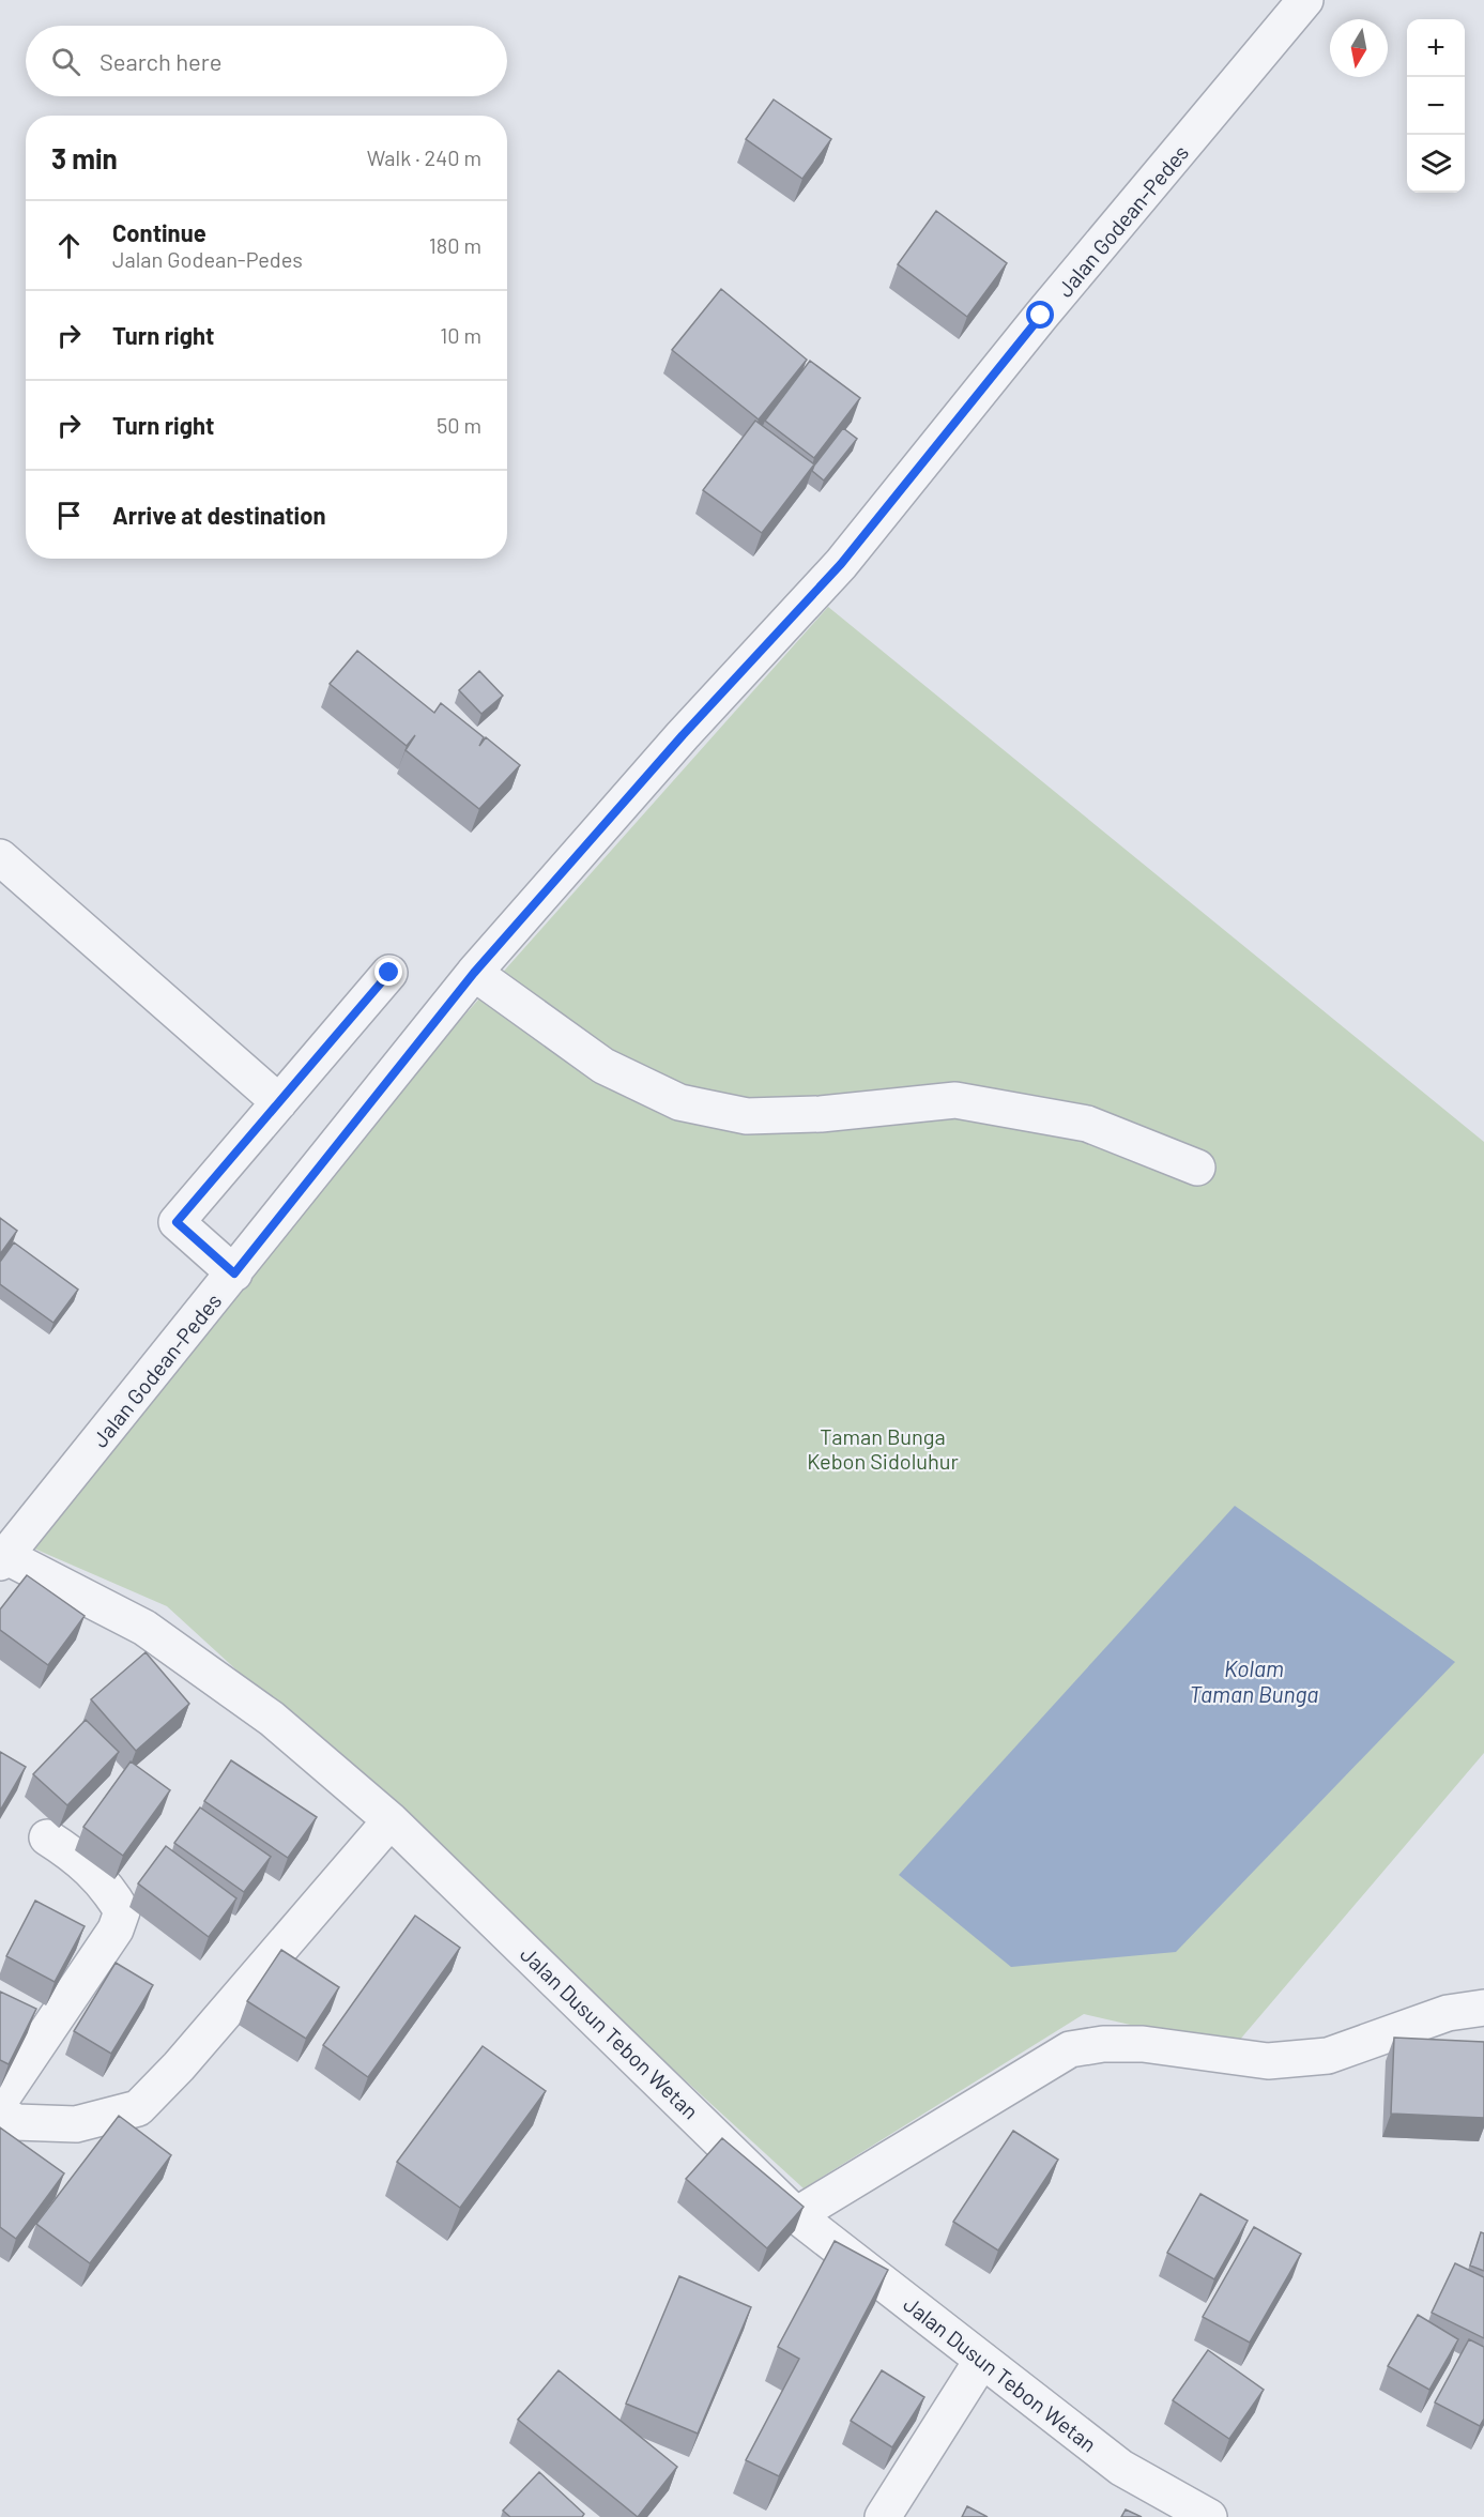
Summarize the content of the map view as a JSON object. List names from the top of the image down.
{
  "streets": {
    "street": ["Jalan Godean-Pedes", "Jalan Dusun Tebon Wetan"]
  },
  "crossings": [
    ["Jalan Godean-Pedes", "Jalan Dusun Tebon Wetan"]
  ],
  "water": ["Kolam Taman Bunga"],
  "parks": ["Taman Bunga Kebon Sidoluhur"],
  "north": "bottom",
  "page": {
    "map_buttons": ["+", "−"],
    "search": "Search here",
    "heading": ["3 min", "Walk · 240 m"],
    "list": [
      ["Continue", "Jalan Godean-Pedes", "180 m"],
      ["Turn right", "10 m"],
      ["Turn right", "50 m"],
      "Arrive at destination"
    ]
  }
}
